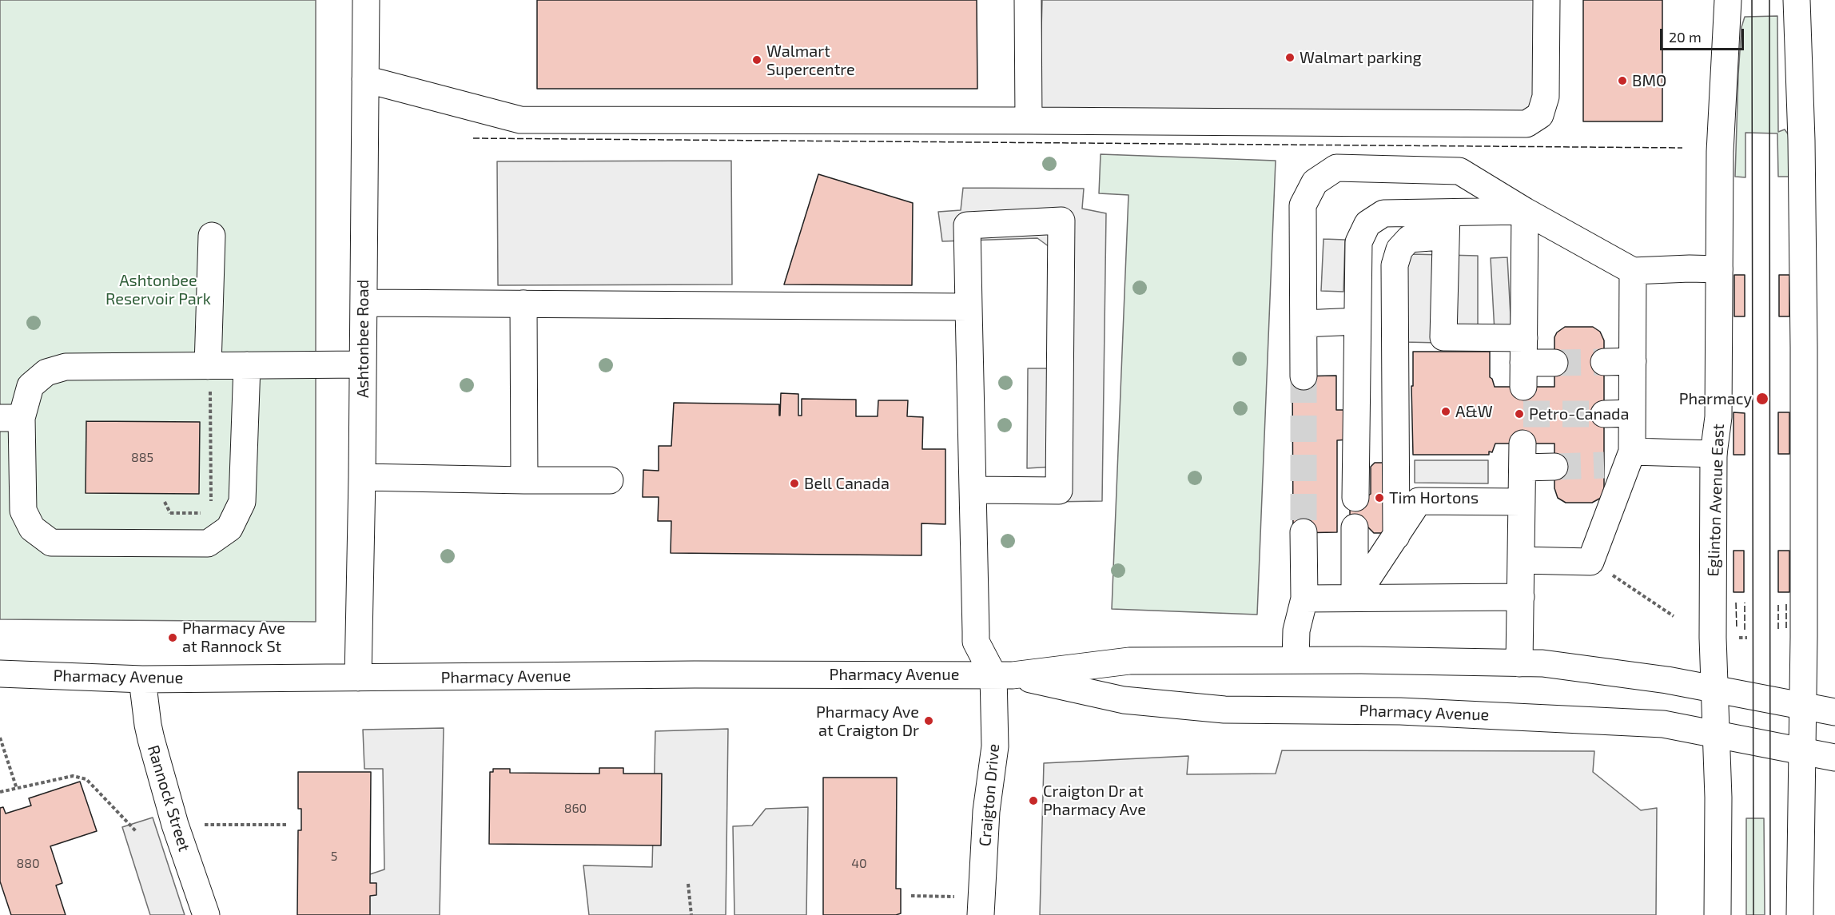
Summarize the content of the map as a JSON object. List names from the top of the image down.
{
  "streets": {
    "street": [
      "Ashtonbee Road",
      "Eglinton Avenue East",
      "Pharmacy Avenue",
      "Craigton Drive",
      "Rannock Street"
    ]
  },
  "crossings": [
    ["Ashtonbee Road", "Pharmacy Avenue"],
    ["Eglinton Avenue East", "Pharmacy Avenue"],
    ["Pharmacy Avenue", "Craigton Drive"],
    ["Pharmacy Avenue", "Rannock Street"]
  ],
  "parks": ["Ashtonbee Reservoir Park"],
  "places": [
    "Walmart parking",
    "Walmart Supercentre",
    "BMO",
    "Pharmacy",
    "A&W",
    "Petro-Canada",
    "Bell Canada",
    "Tim Hortons",
    "Pharmacy Ave at Rannock St",
    "Pharmacy Ave at Craigton Dr",
    "Craigton Dr at Pharmacy Ave"
  ],
  "house_numbers": [
    "885",
    "860",
    "5",
    "880",
    "40"
  ],
  "scale_bar": "20 m"
}
